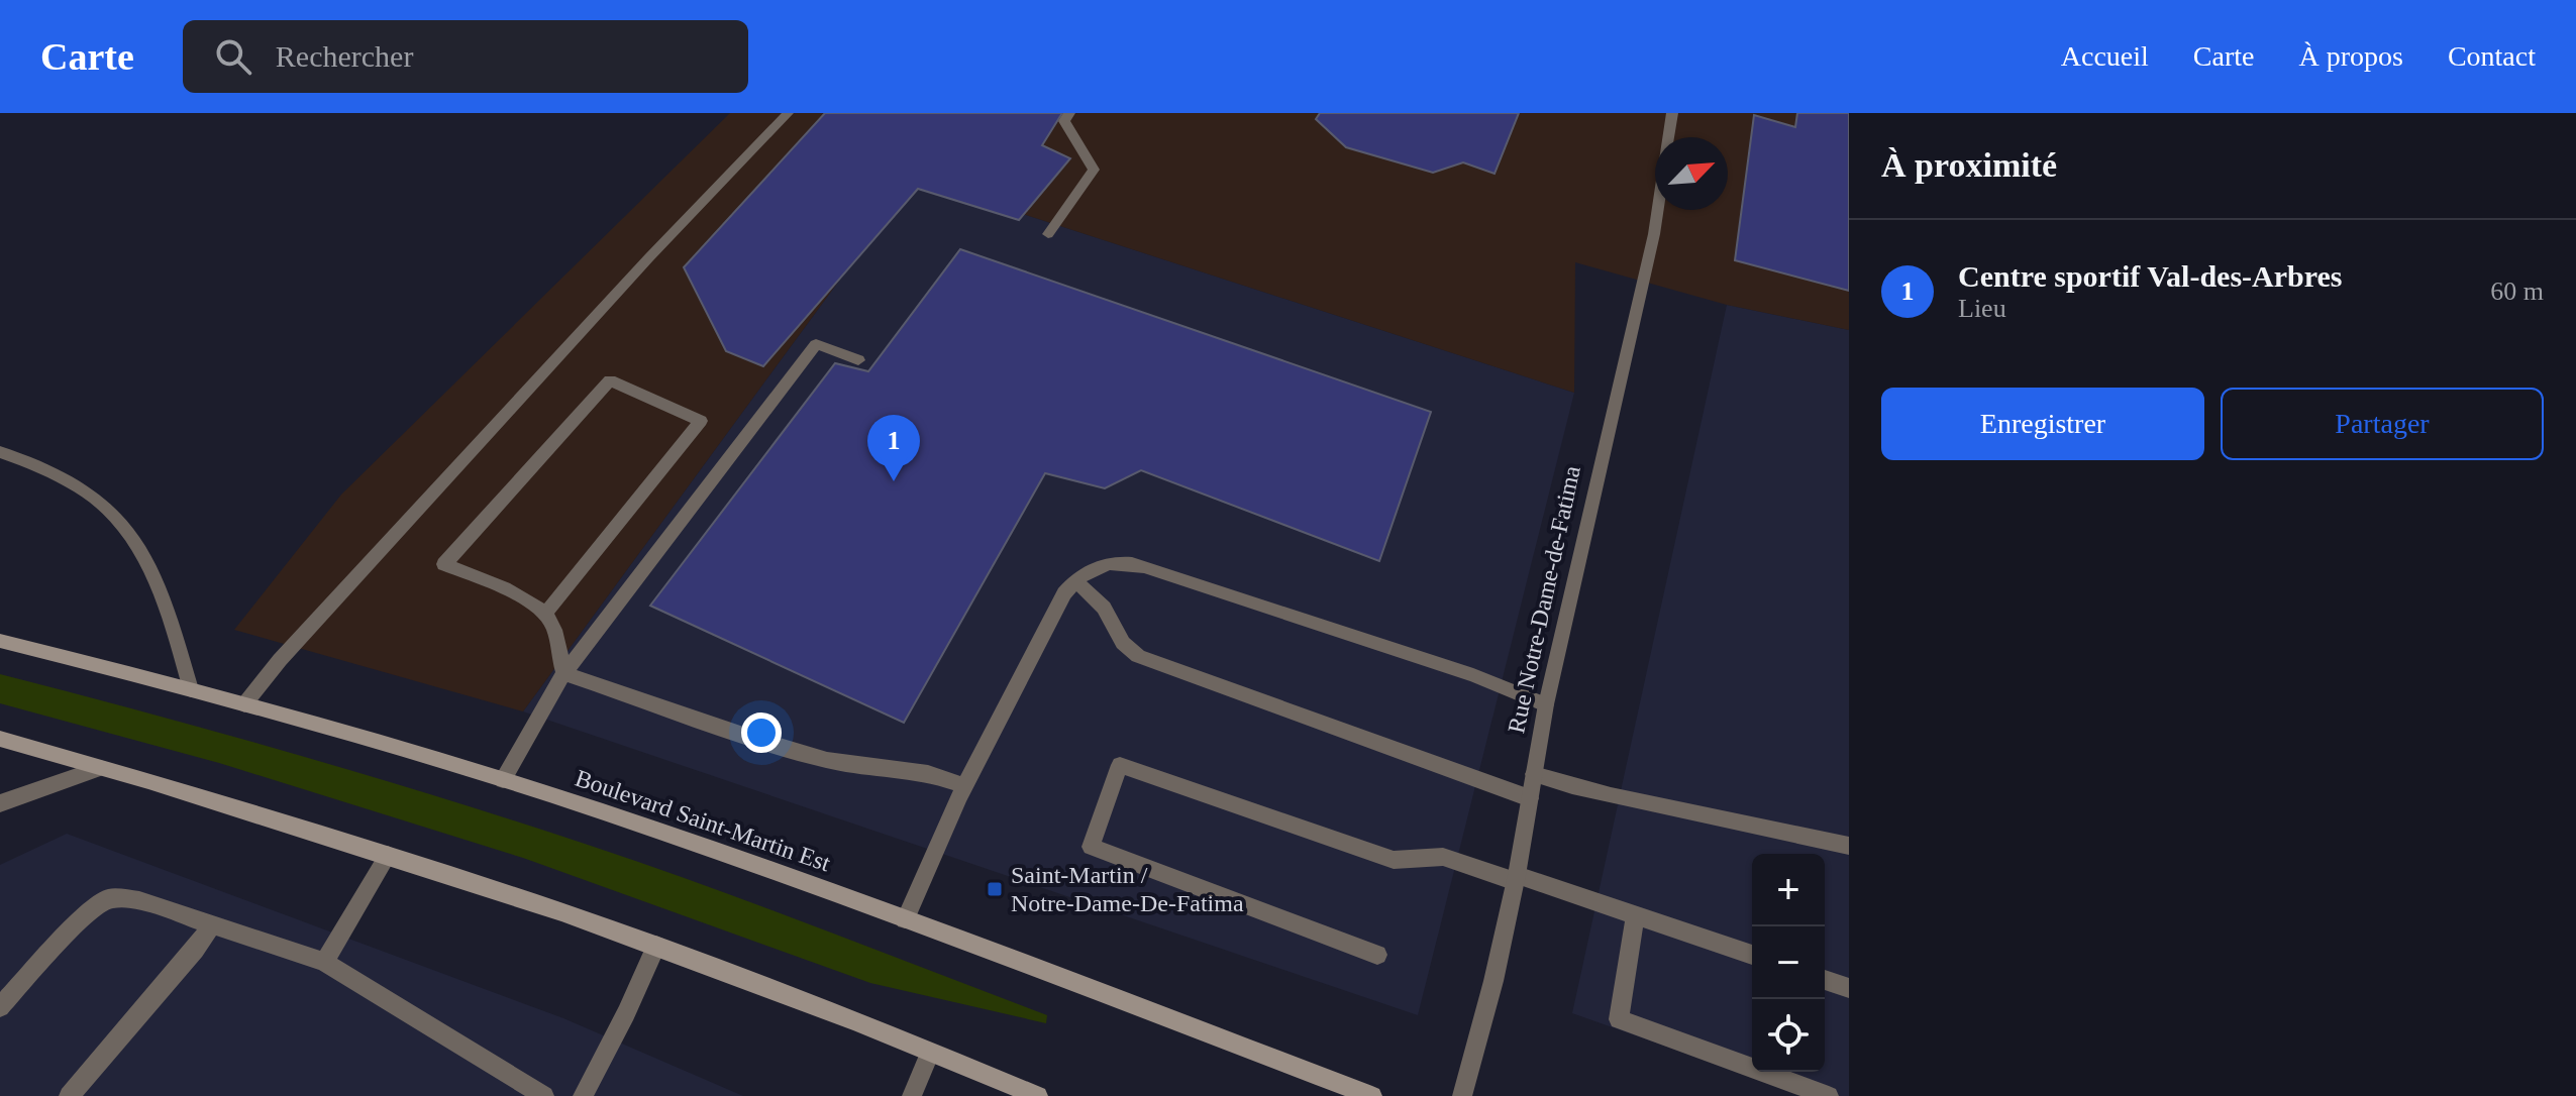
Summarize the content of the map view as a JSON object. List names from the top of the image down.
{
  "streets": {
    "main road": ["Boulevard Saint-Martin Est"],
    "street": ["Rue Notre-Dame-de-Fatima"]
  },
  "places": {
    "transit": ["Saint-Martin / Notre-Dame-De-Fatima"]
  },
  "north": "top right",
  "page": {
    "header": "Carte",
    "search": "Rechercher",
    "nav": [
      "Accueil",
      "Carte",
      "À propos",
      "Contact"
    ],
    "heading": "À proximité",
    "list": [
      {
        "mark": "1",
        "name": "Centre sportif Val-des-Arbres",
        "note": "Lieu",
        "value": "60 m"
      }
    ],
    "buttons": ["Enregistrer", "Partager"],
    "pins": "1",
    "map_buttons": ["+", "−"]
  }
}
